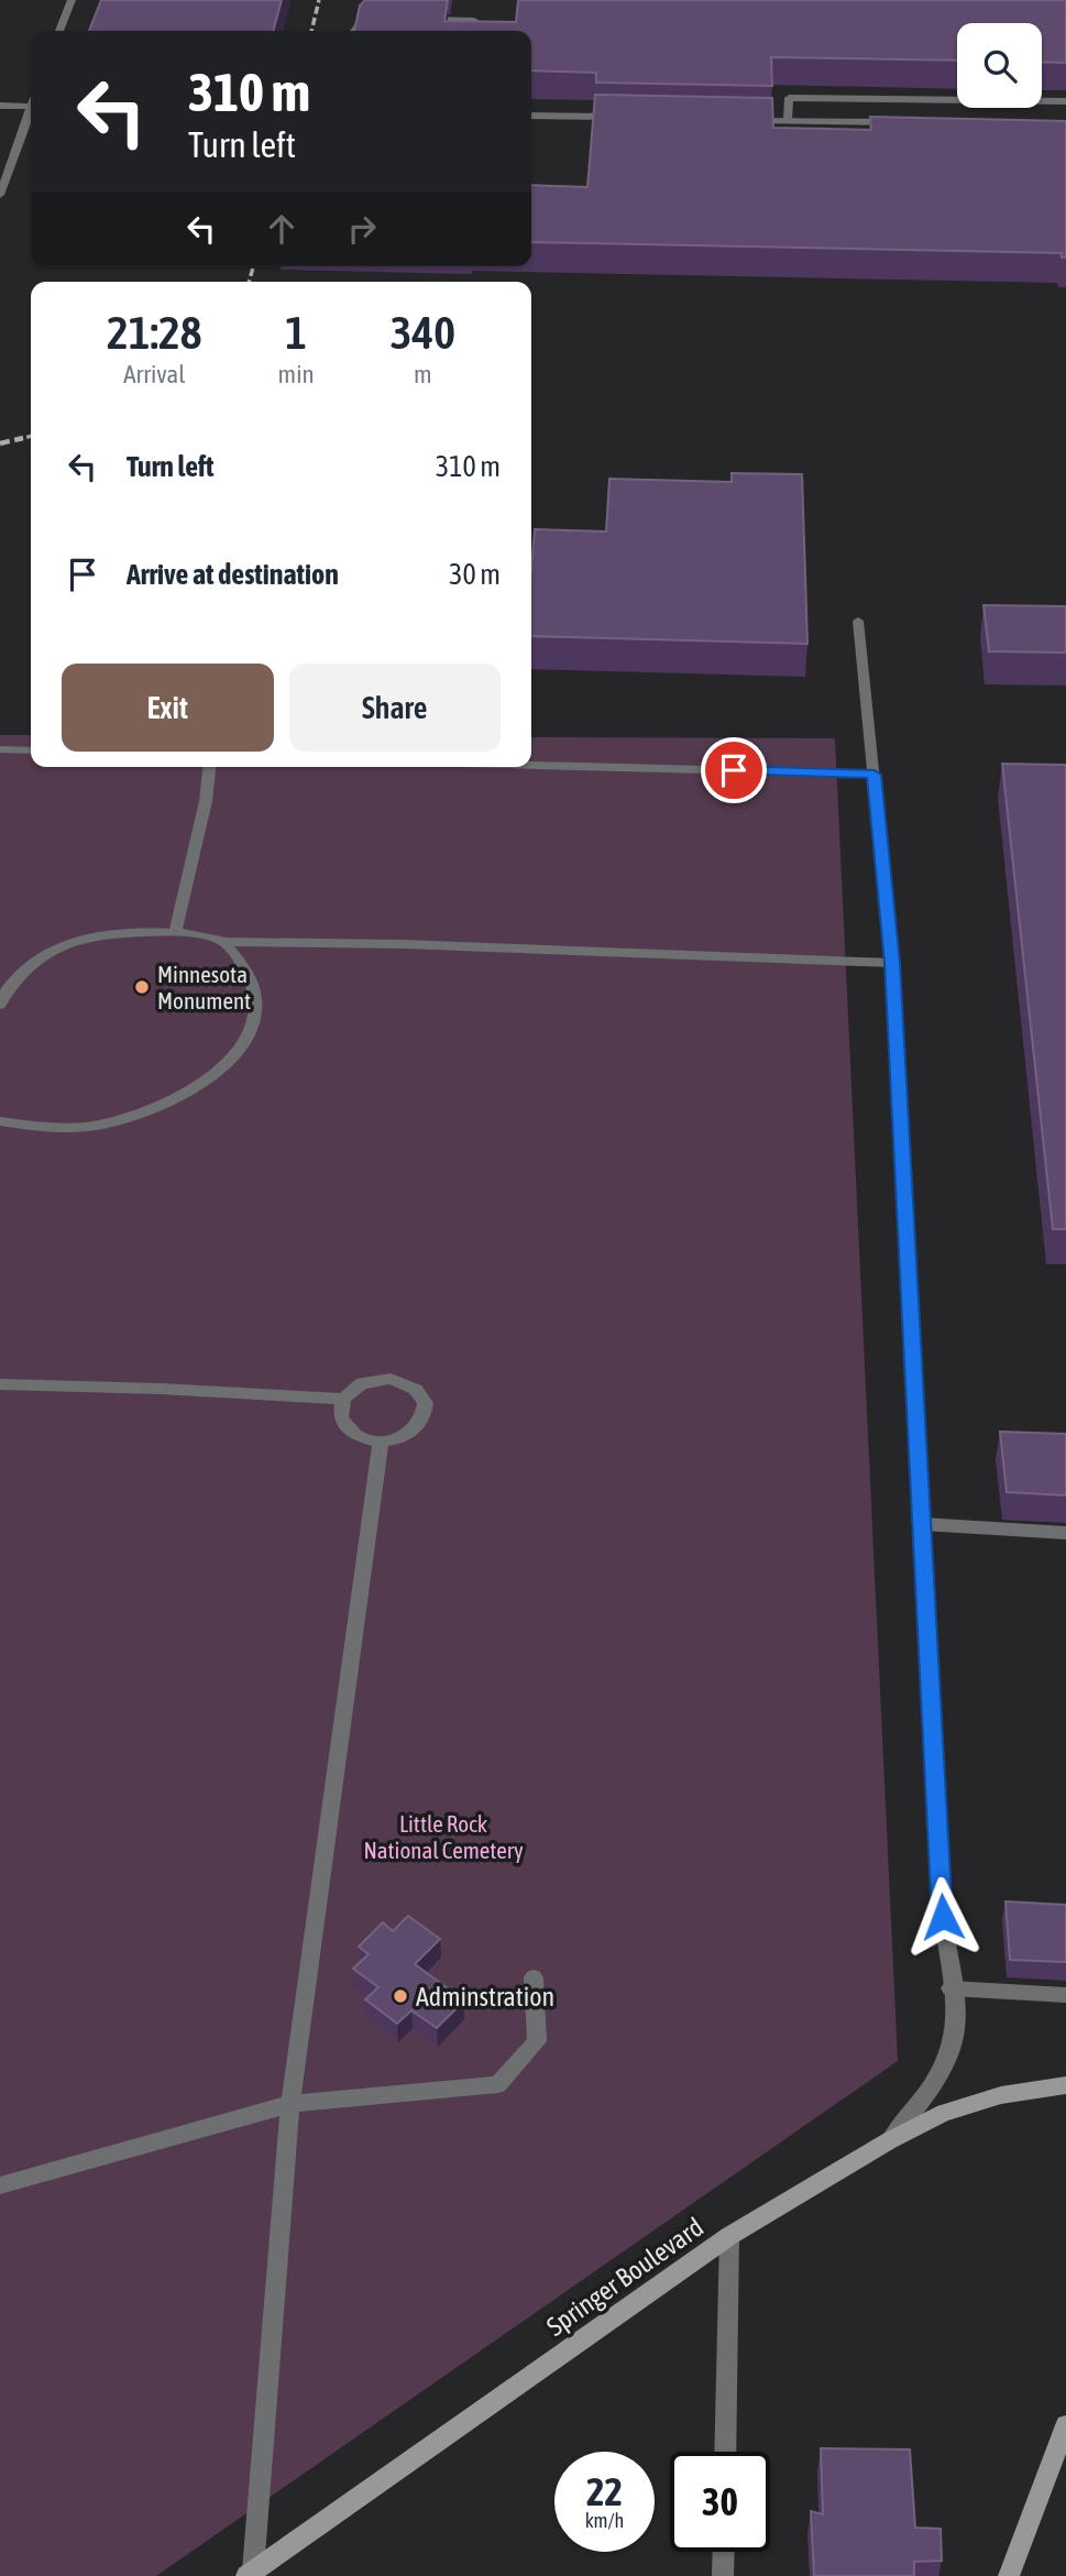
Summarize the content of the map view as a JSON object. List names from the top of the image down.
{
  "streets": {
    "main road": ["Springer Boulevard"]
  },
  "parks": ["Little Rock National Cemetery"],
  "places": ["Minnesota Monument", "Adminstration"],
  "page": {
    "turn": ["310 m", "Turn left"],
    "eta": [
      "21:28",
      "Arrival",
      "1",
      "min",
      "340",
      "m"
    ],
    "list": [
      {
        "name": "Turn left",
        "value": "310 m"
      },
      {
        "name": "Arrive at destination",
        "value": "30 m"
      }
    ],
    "buttons": ["Exit", "Share"],
    "speed": "22 km/h",
    "limit": "30"
  }
}
